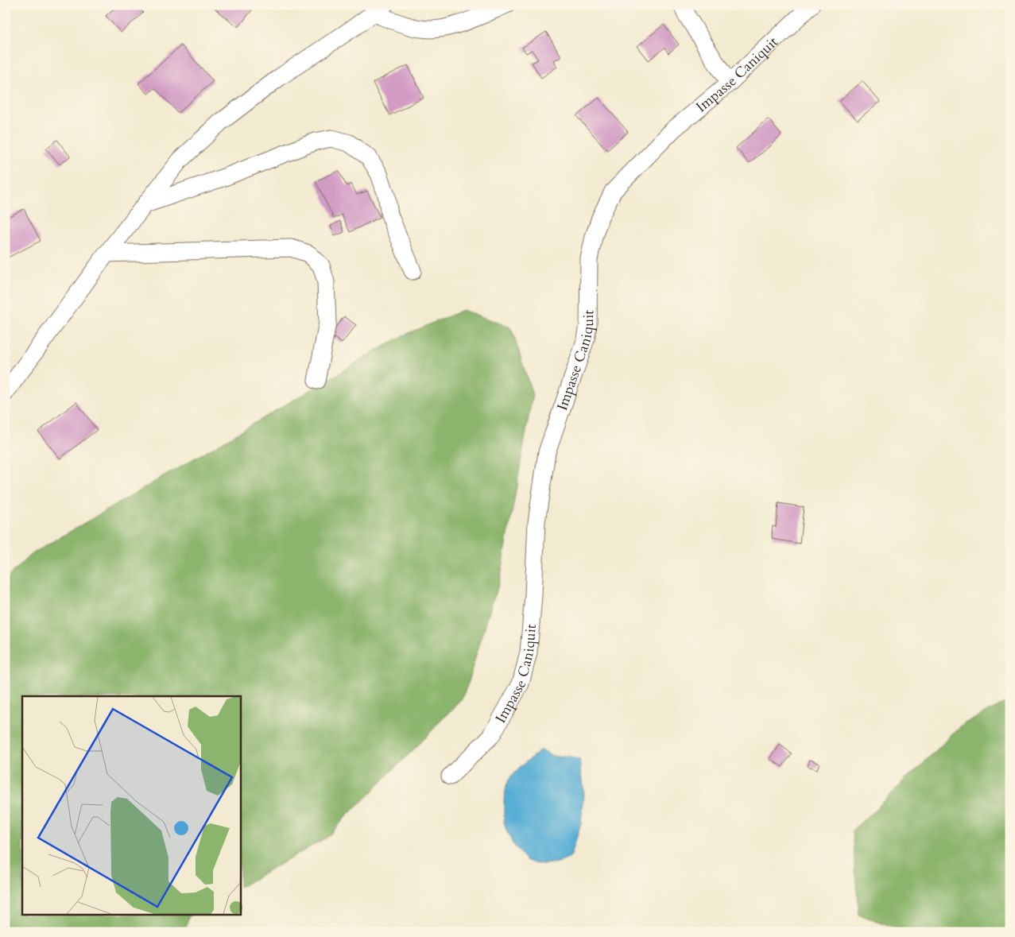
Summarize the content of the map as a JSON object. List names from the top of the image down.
{
  "streets": {
    "street": ["Impasse Caniquit"]
  }
}
